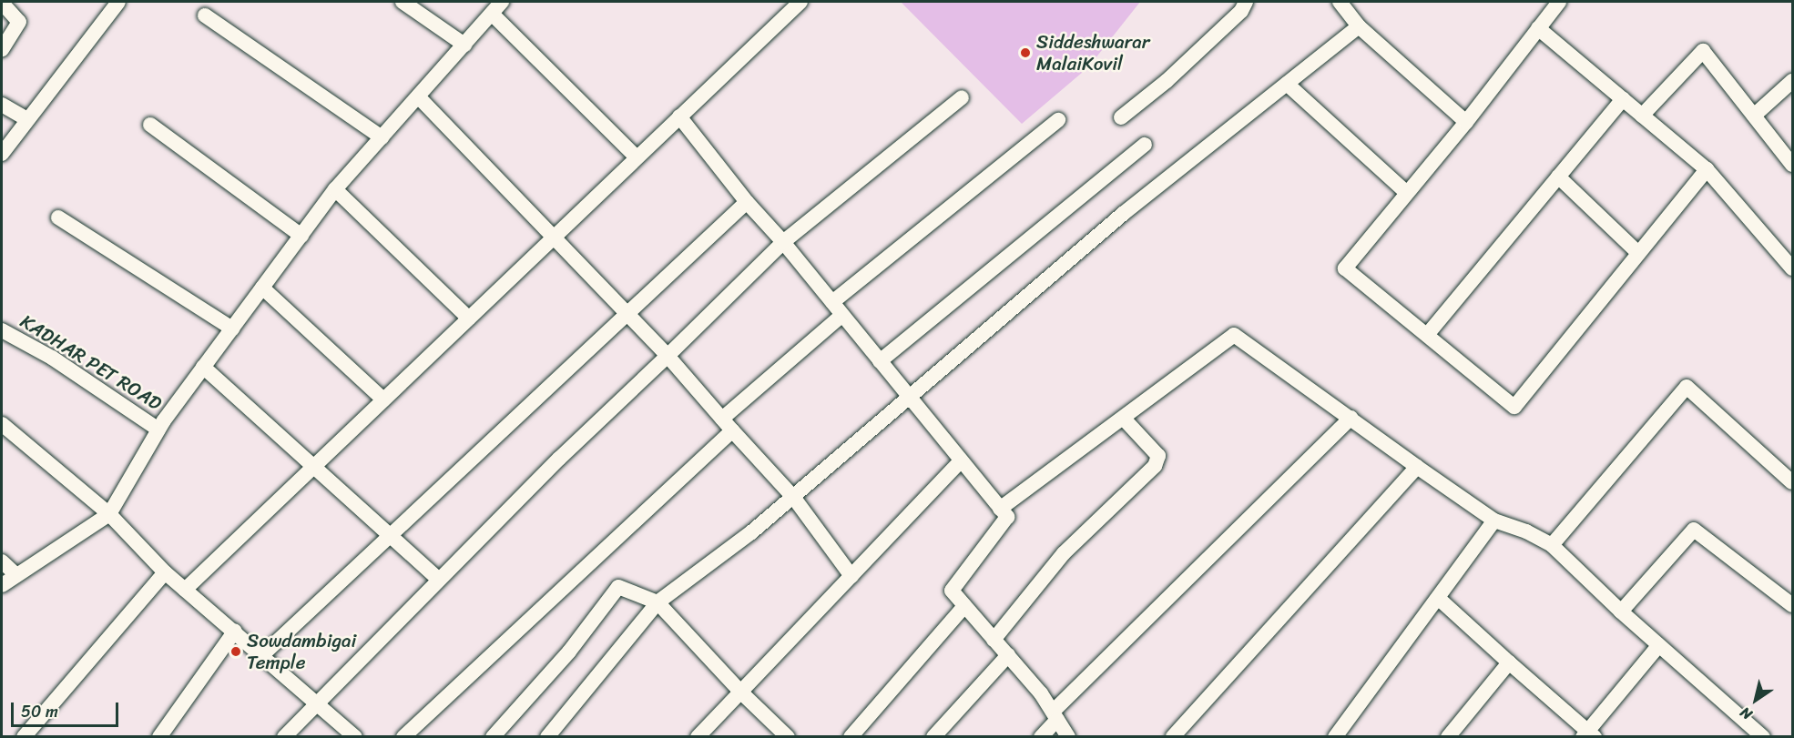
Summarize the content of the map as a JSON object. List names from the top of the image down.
{
  "streets": {
    "street": ["KADHAR PET ROAD"]
  },
  "places": ["Siddeshwarar MalaiKovil", "Sowdambigai Temple"],
  "scale_bar": "50 m",
  "north": "bottom left"
}
